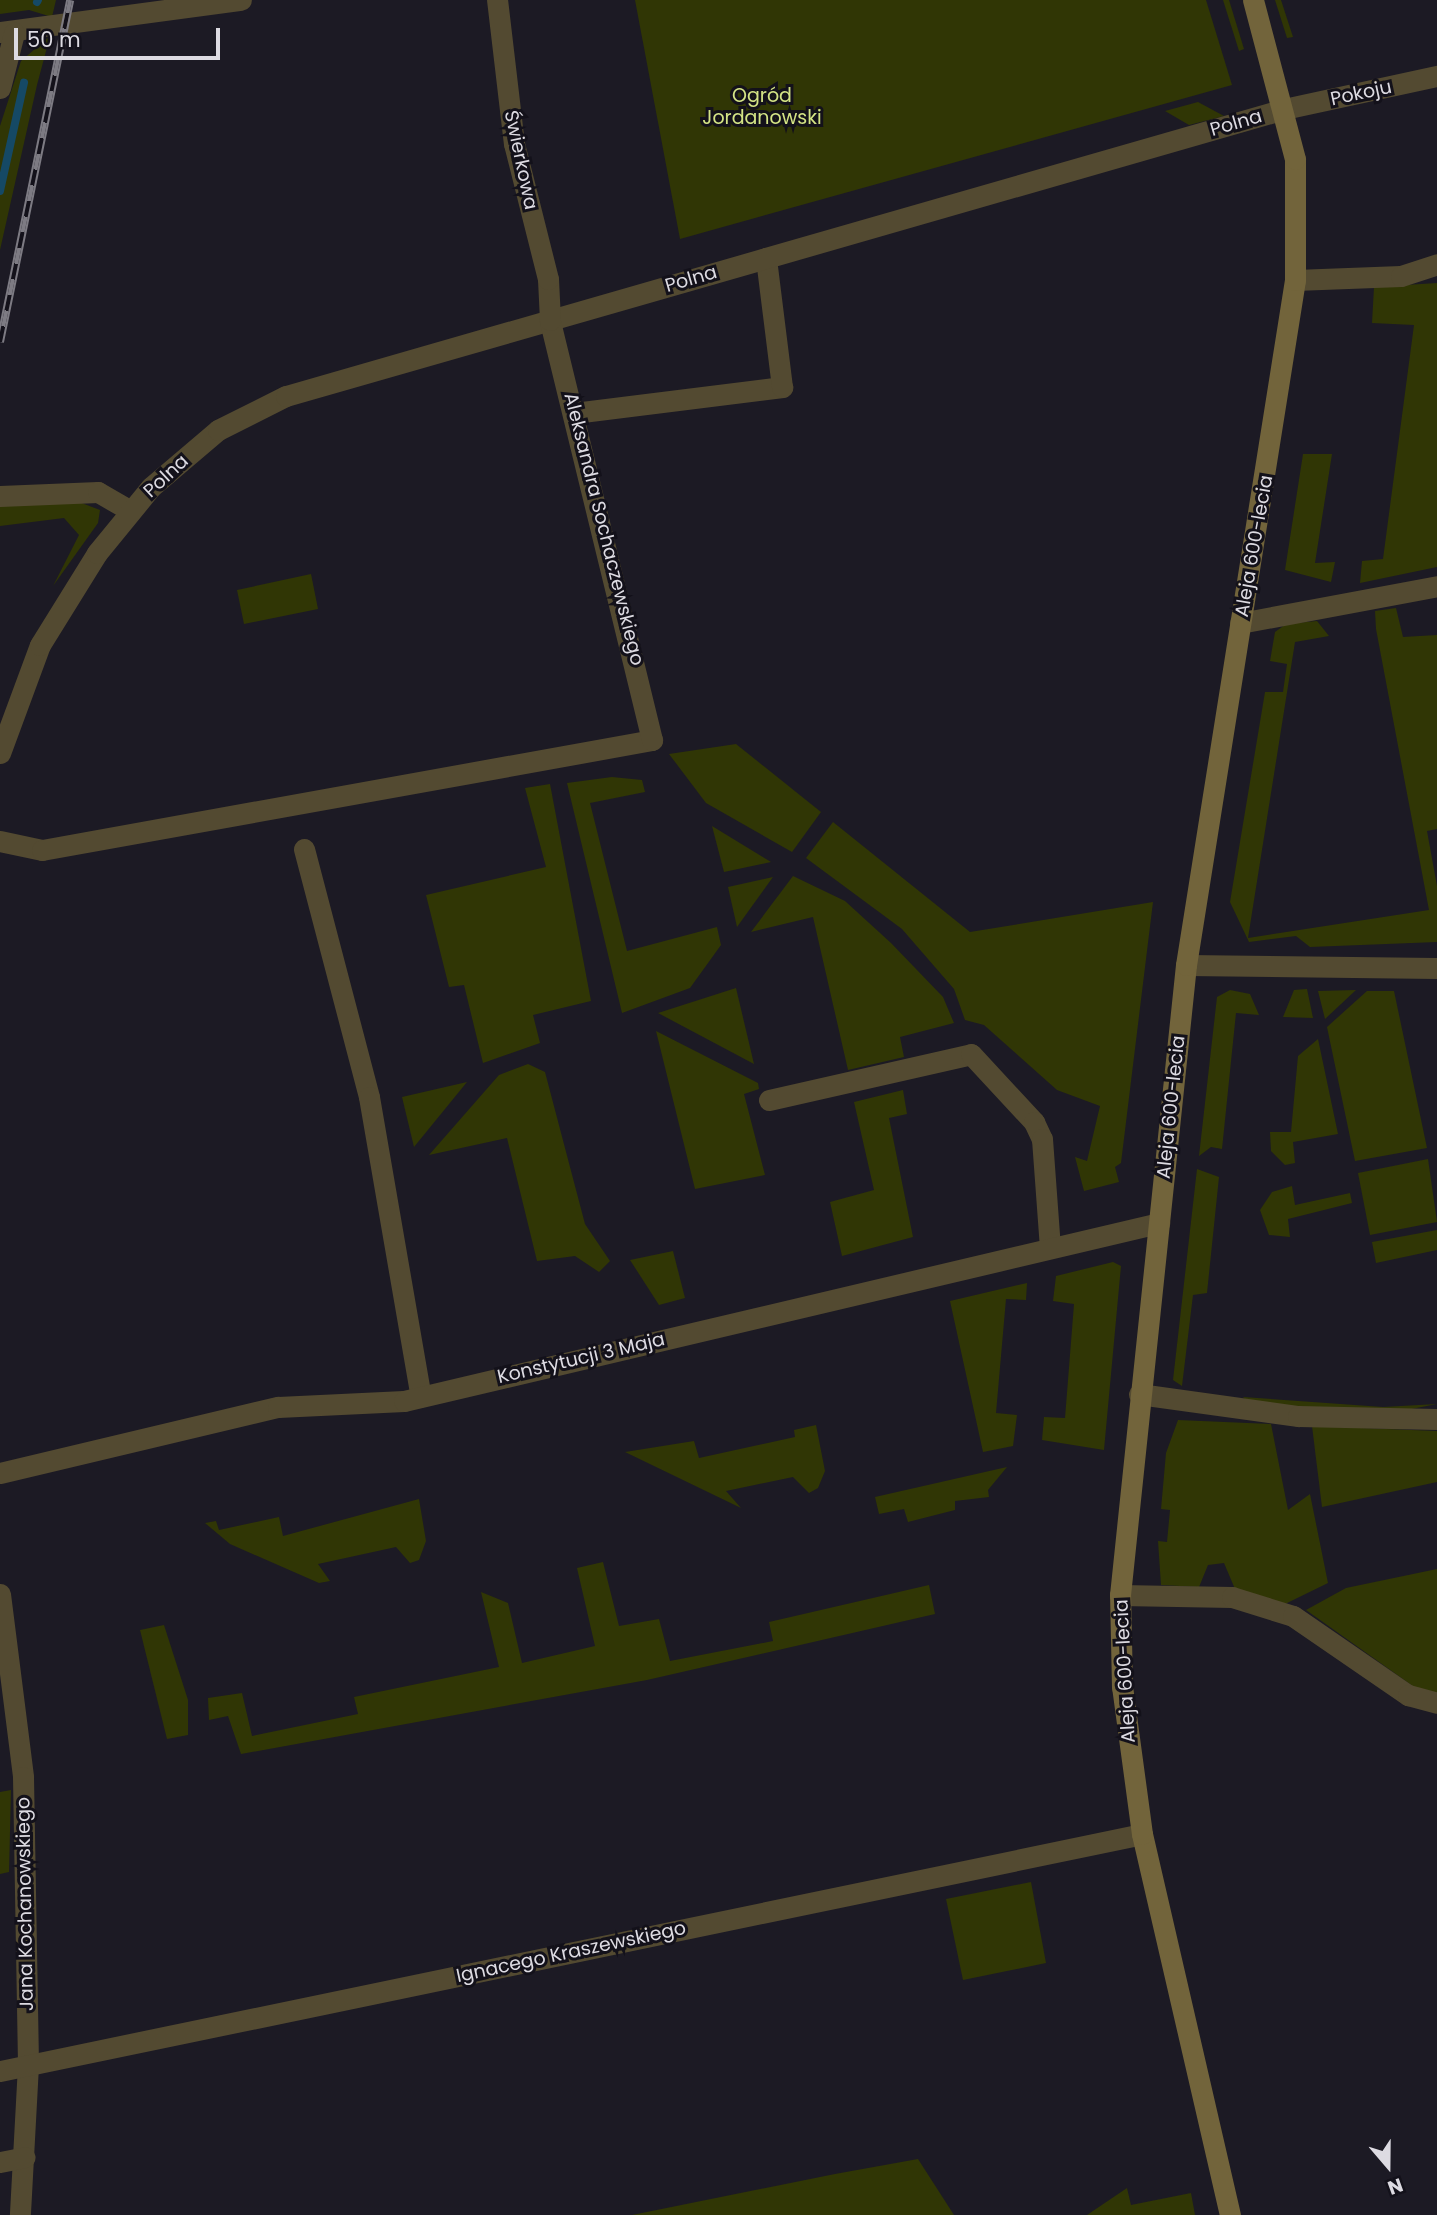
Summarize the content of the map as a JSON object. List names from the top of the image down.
{
  "streets": {
    "main road": ["Aleja 600-lecia"],
    "street": [
      "Pokoju",
      "Polna",
      "Świerkowa",
      "Aleksandra Sochaczewskiego",
      "Konstytucji 3 Maja",
      "Jana Kochanowskiego",
      "Ignacego Kraszewskiego"
    ]
  },
  "crossings": [
    ["Pokoju", "Polna"],
    ["Pokoju", "Aleja 600-lecia"],
    ["Polna", "Świerkowa"],
    ["Polna", "Aleksandra Sochaczewskiego"],
    ["Polna", "Aleja 600-lecia"],
    ["Świerkowa", "Aleksandra Sochaczewskiego"],
    ["Aleja 600-lecia", "Konstytucji 3 Maja"],
    ["Aleja 600-lecia", "Ignacego Kraszewskiego"],
    ["Jana Kochanowskiego", "Ignacego Kraszewskiego"]
  ],
  "parks": ["Ogród Jordanowski"],
  "scale_bar": "50 m",
  "north": "bottom"
}
